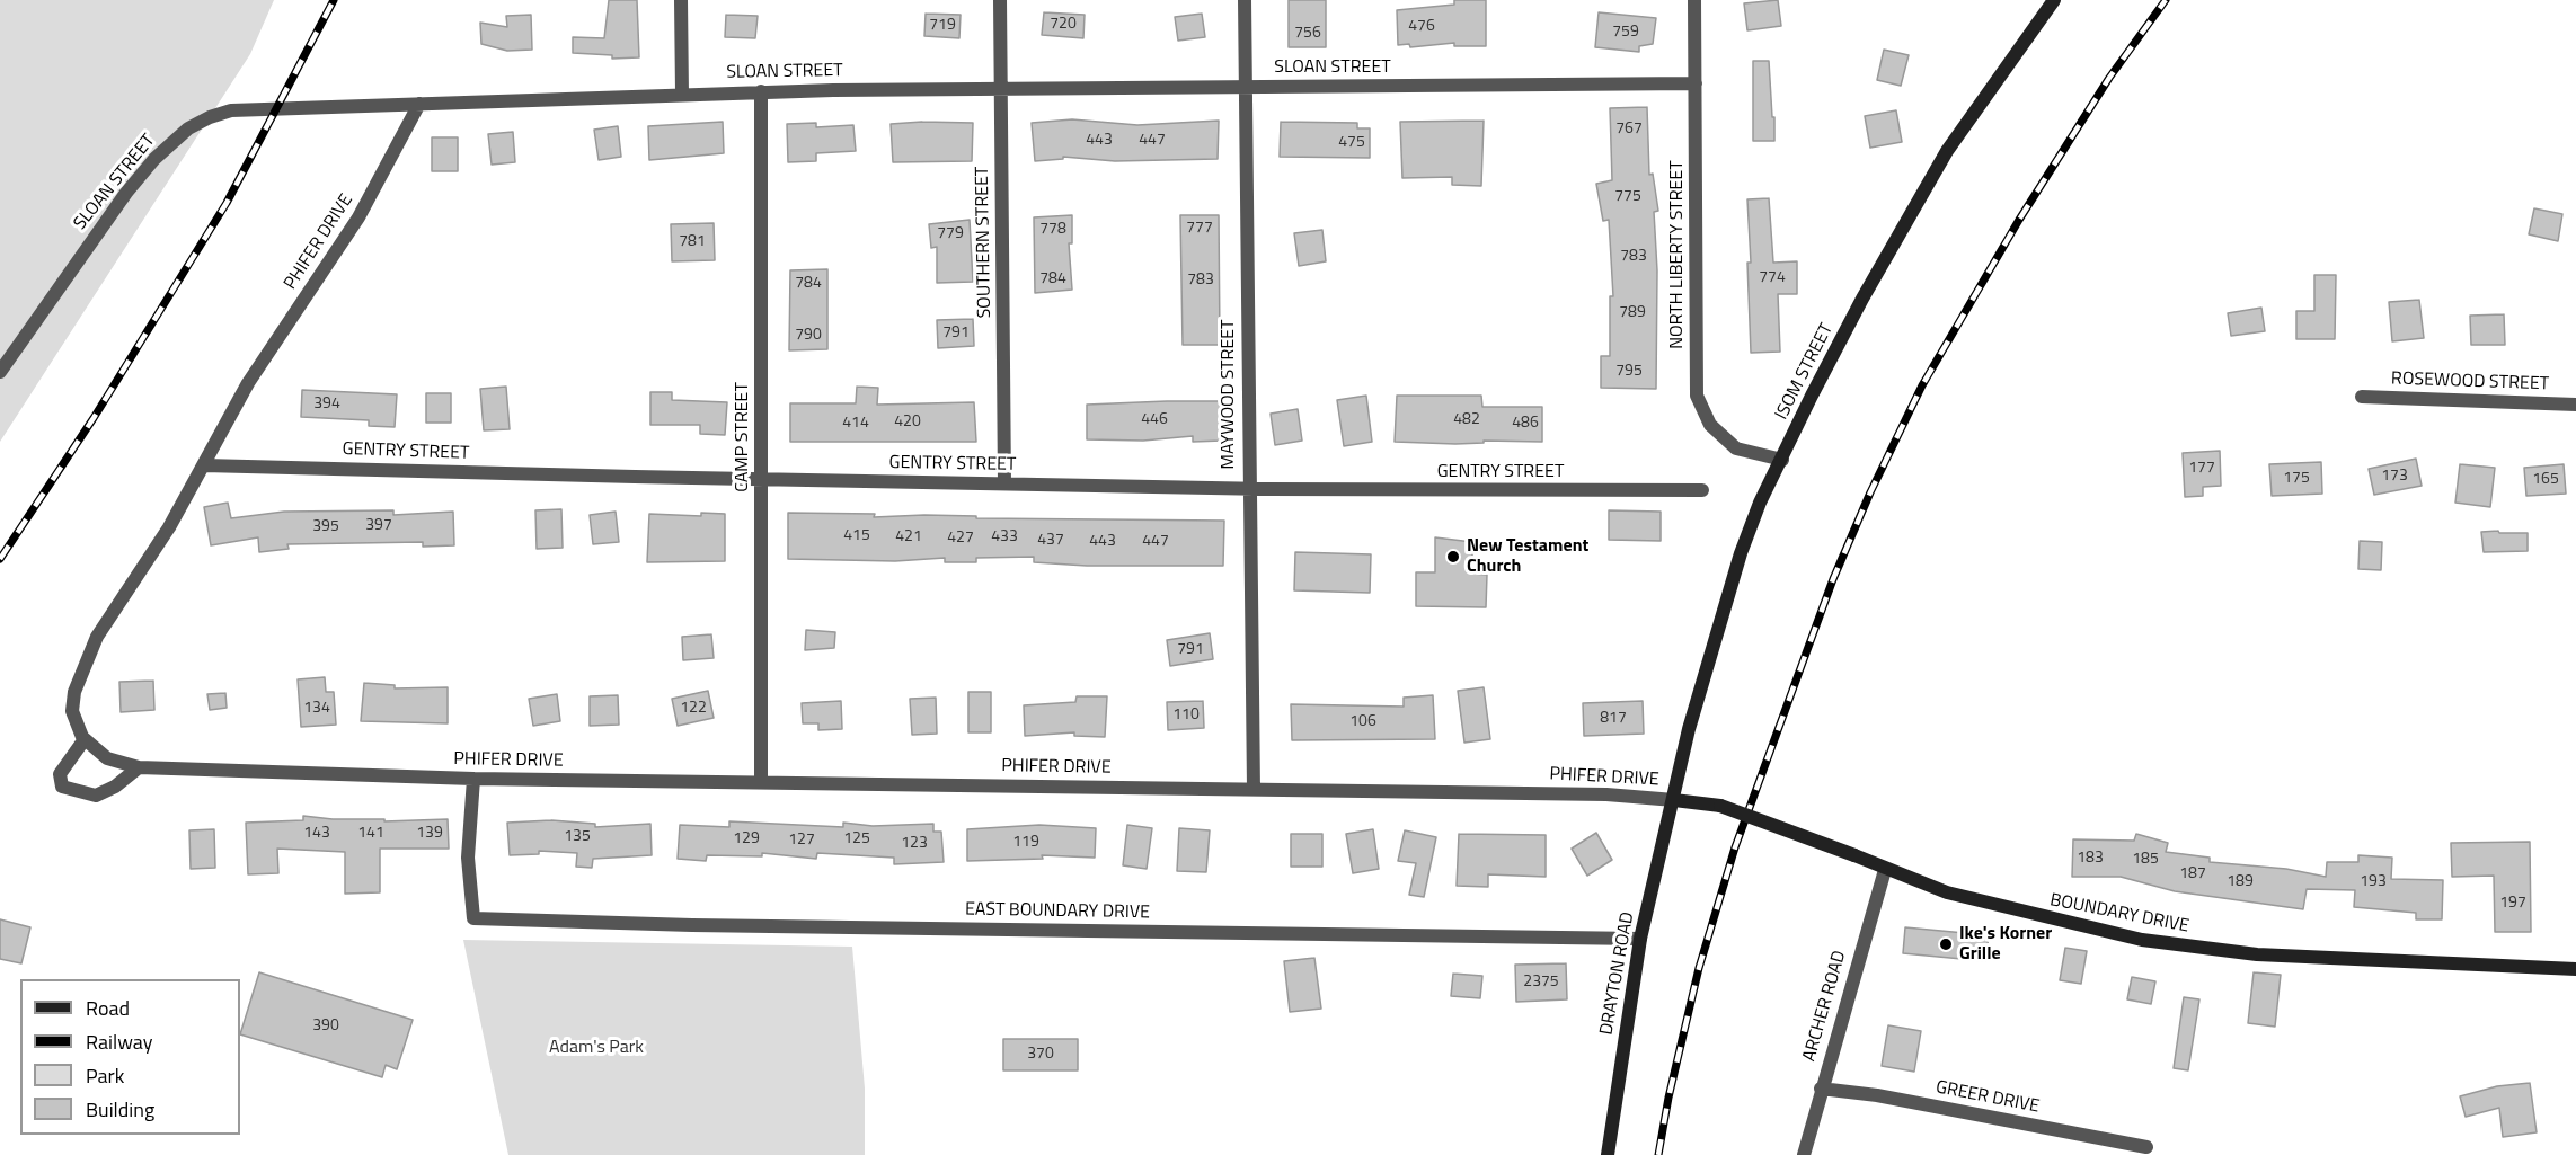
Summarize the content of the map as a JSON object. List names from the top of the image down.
{
  "streets": {
    "main road": ["ISOM STREET", "BOUNDARY DRIVE", "DRAYTON ROAD"],
    "street": [
      "SLOAN STREET",
      "PHIFER DRIVE",
      "SOUTHERN STREET",
      "NORTH LIBERTY STREET",
      "ROSEWOOD STREET",
      "MAYWOOD STREET",
      "CAMP STREET",
      "GENTRY STREET",
      "EAST BOUNDARY DRIVE",
      "ARCHER ROAD",
      "GREER DRIVE"
    ]
  },
  "crossings": [
    ["SLOAN STREET", "PHIFER DRIVE"],
    ["SLOAN STREET", "SOUTHERN STREET"],
    ["SLOAN STREET", "NORTH LIBERTY STREET"],
    ["SLOAN STREET", "MAYWOOD STREET"],
    ["SLOAN STREET", "CAMP STREET"],
    ["PHIFER DRIVE", "ISOM STREET"],
    ["PHIFER DRIVE", "MAYWOOD STREET"],
    ["PHIFER DRIVE", "CAMP STREET"],
    ["PHIFER DRIVE", "GENTRY STREET"],
    ["PHIFER DRIVE", "EAST BOUNDARY DRIVE"],
    ["PHIFER DRIVE", "BOUNDARY DRIVE"],
    ["PHIFER DRIVE", "DRAYTON ROAD"],
    ["SOUTHERN STREET", "GENTRY STREET"],
    ["NORTH LIBERTY STREET", "ISOM STREET"],
    ["ISOM STREET", "BOUNDARY DRIVE"],
    ["ISOM STREET", "DRAYTON ROAD"],
    ["MAYWOOD STREET", "GENTRY STREET"],
    ["CAMP STREET", "GENTRY STREET"],
    ["EAST BOUNDARY DRIVE", "DRAYTON ROAD"],
    ["BOUNDARY DRIVE", "DRAYTON ROAD"],
    ["BOUNDARY DRIVE", "ARCHER ROAD"],
    ["ARCHER ROAD", "GREER DRIVE"]
  ],
  "parks": ["Adam's Park"],
  "places": ["New Testament Church", "Ike's Korner Grille"],
  "house_numbers": [
    "720",
    "719",
    "476",
    "759",
    "756",
    "767",
    "443",
    "447",
    "475",
    "775",
    "777",
    "778",
    "779",
    "781",
    "783",
    "774",
    "784",
    "783",
    "784",
    "789",
    "791",
    "790",
    "795",
    "394",
    "446",
    "482",
    "420",
    "414",
    "486",
    "177",
    "173",
    "175",
    "165",
    "397",
    "395",
    "415",
    "421",
    "433",
    "427",
    "437",
    "443",
    "447",
    "791",
    "134",
    "122",
    "110",
    "817",
    "106",
    "143",
    "141",
    "139",
    "135",
    "129",
    "125",
    "127",
    "119",
    "123",
    "183",
    "185",
    "187",
    "189",
    "193",
    "197",
    "2375",
    "390",
    "370"
  ],
  "legend": [
    "Road",
    "Railway",
    "Park",
    "Building"
  ]
}
